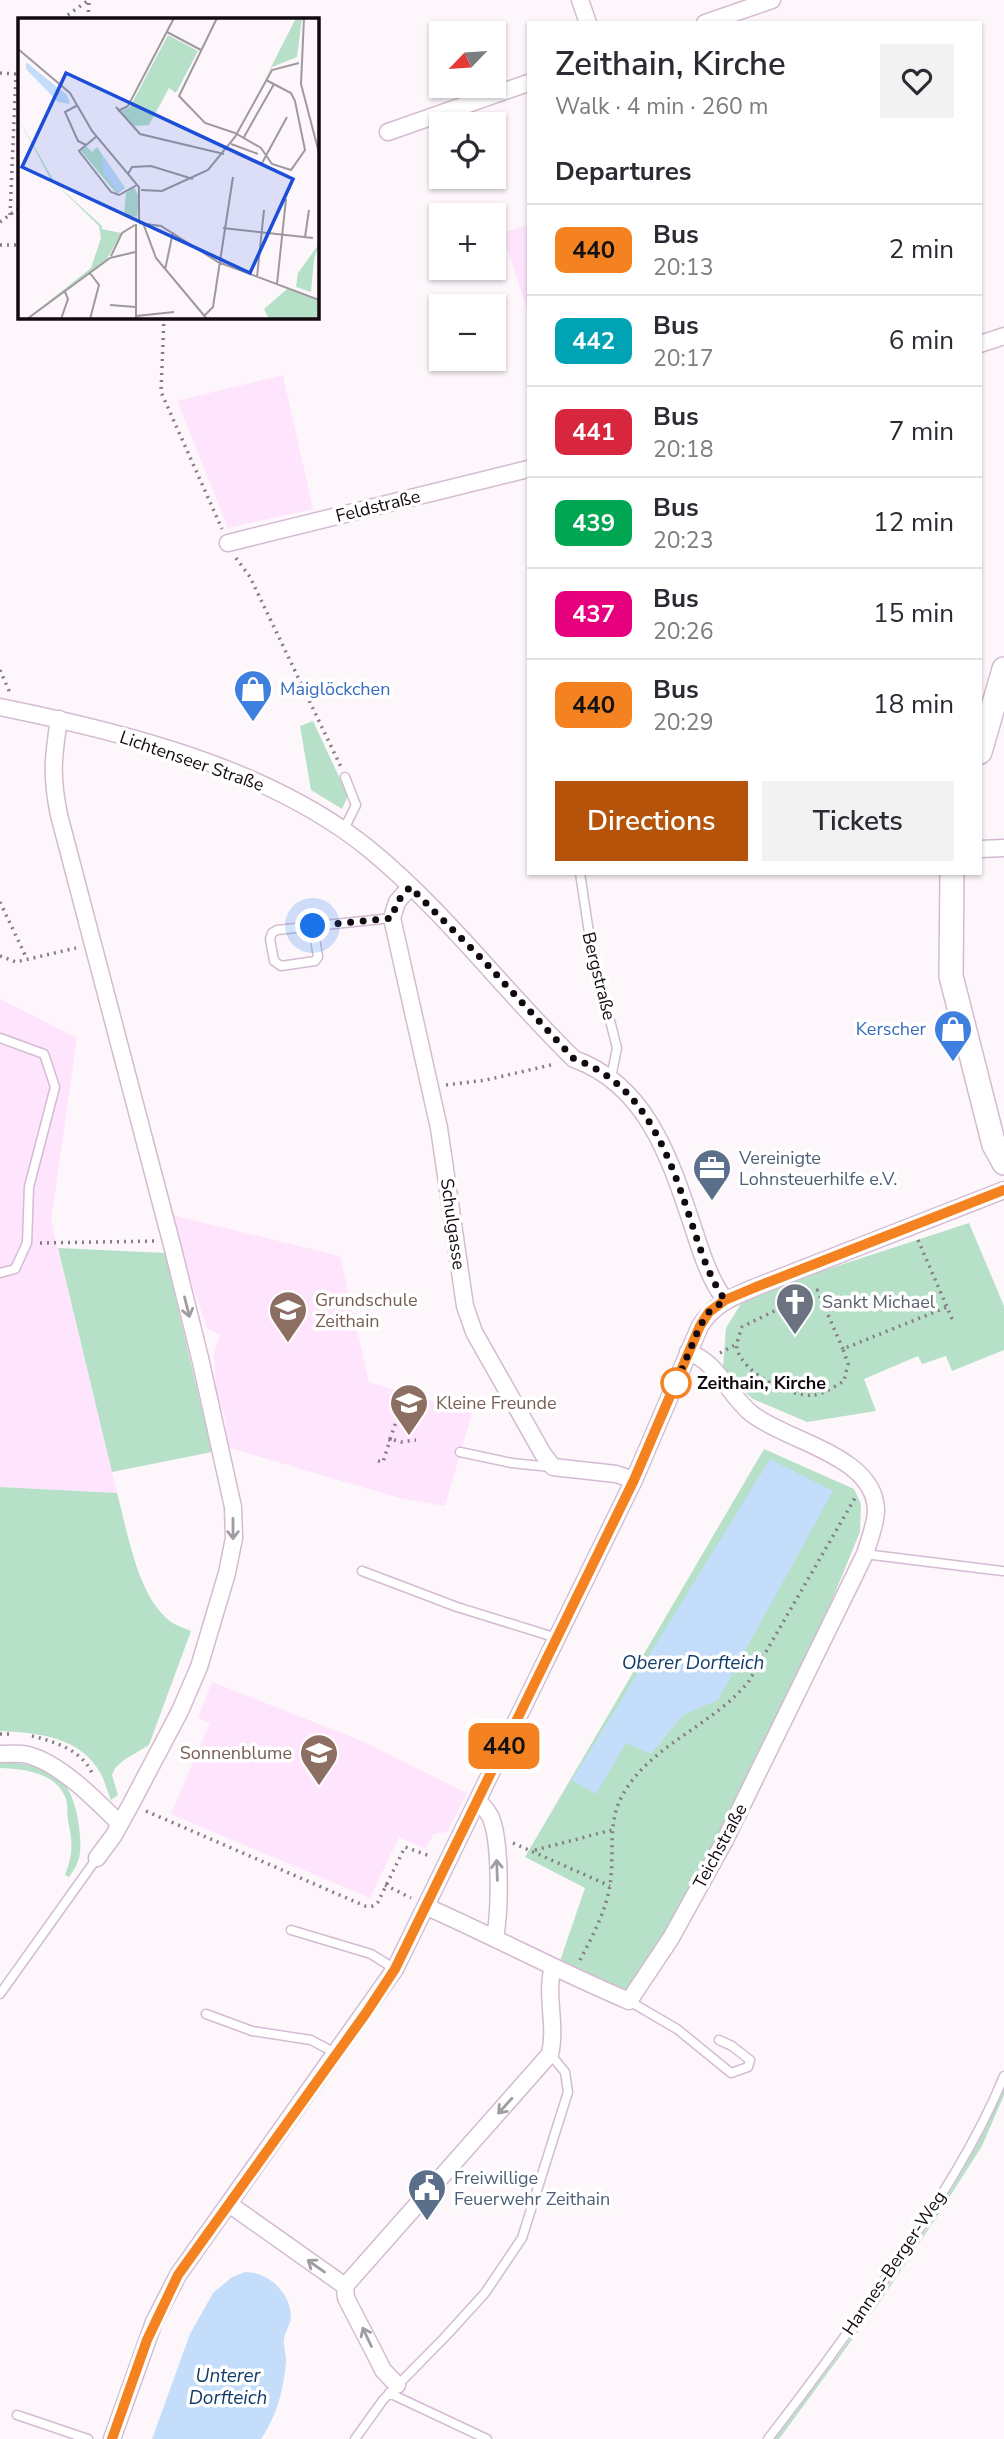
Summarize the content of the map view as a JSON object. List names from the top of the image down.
{
  "streets": {
    "street": [
      "Feldstraße",
      "Lichtenseer Straße",
      "Schulgasse",
      "Teichstraße"
    ],
    "lane": ["Bergstraße", "Hannes-Berger-Weg"]
  },
  "crossings": [
    ["Lichtenseer Straße", "Bergstraße"]
  ],
  "water": ["Oberer Dorfteich", "Unterer Dorfteich"],
  "places": {
    "shop": ["Maiglöckchen", "Kerscher"],
    "office": ["Vereinigte Lohnsteuerhilfe e.V."],
    "church": ["Sankt Michael"],
    "school or university": ["Grundschule Zeithain", "Kleine Freunde", "Sonnenblume"],
    "other": ["Zeithain, Kirche"],
    "public building": ["Freiwillige Feuerwehr Zeithain"]
  },
  "lines": ["bus line 440"],
  "north": "bottom left",
  "page": {
    "on_map": "440",
    "map_buttons": ["+", "−"],
    "heading": [
      ["Zeithain, Kirche", "Walk · 4 min · 260 m"],
      "Departures"
    ],
    "list": [
      {
        "mark": "440",
        "name": "Bus",
        "note": "20:13",
        "value": "2 min"
      },
      {
        "mark": "442",
        "name": "Bus",
        "note": "20:17",
        "value": "6 min"
      },
      {
        "mark": "441",
        "name": "Bus",
        "note": "20:18",
        "value": "7 min"
      },
      {
        "mark": "439",
        "name": "Bus",
        "note": "20:23",
        "value": "12 min"
      },
      {
        "mark": "437",
        "name": "Bus",
        "note": "20:26",
        "value": "15 min"
      },
      {
        "mark": "440",
        "name": "Bus",
        "note": "20:29",
        "value": "18 min"
      }
    ],
    "buttons": ["Directions", "Tickets"]
  }
}
